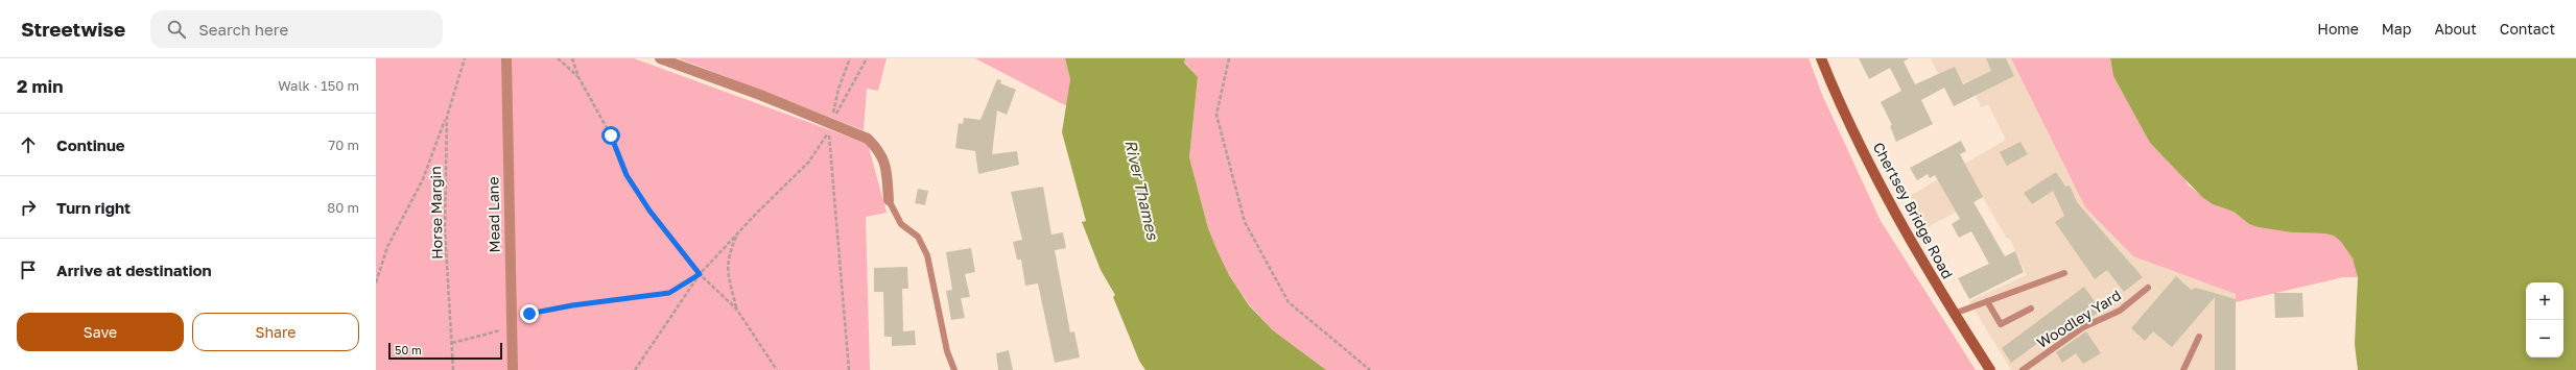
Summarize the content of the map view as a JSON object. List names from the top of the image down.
{
  "streets": {
    "main road": ["Chertsey Bridge Road"],
    "street": ["Mead Lane"],
    "lane": ["Woodley Yard"],
    "path": ["Horse Margin"]
  },
  "water": ["River Thames"],
  "scale_bar": "50 m",
  "page": {
    "header": "Streetwise",
    "search": "Search here",
    "nav": [
      "Home",
      "Map",
      "About",
      "Contact"
    ],
    "heading": ["2 min", "Walk · 150 m"],
    "list": [
      ["Continue", "70 m"],
      ["Turn right", "80 m"],
      "Arrive at destination"
    ],
    "map_buttons": ["+", "−"],
    "buttons": ["Save", "Share"],
    "scale": "50 m"
  }
}
